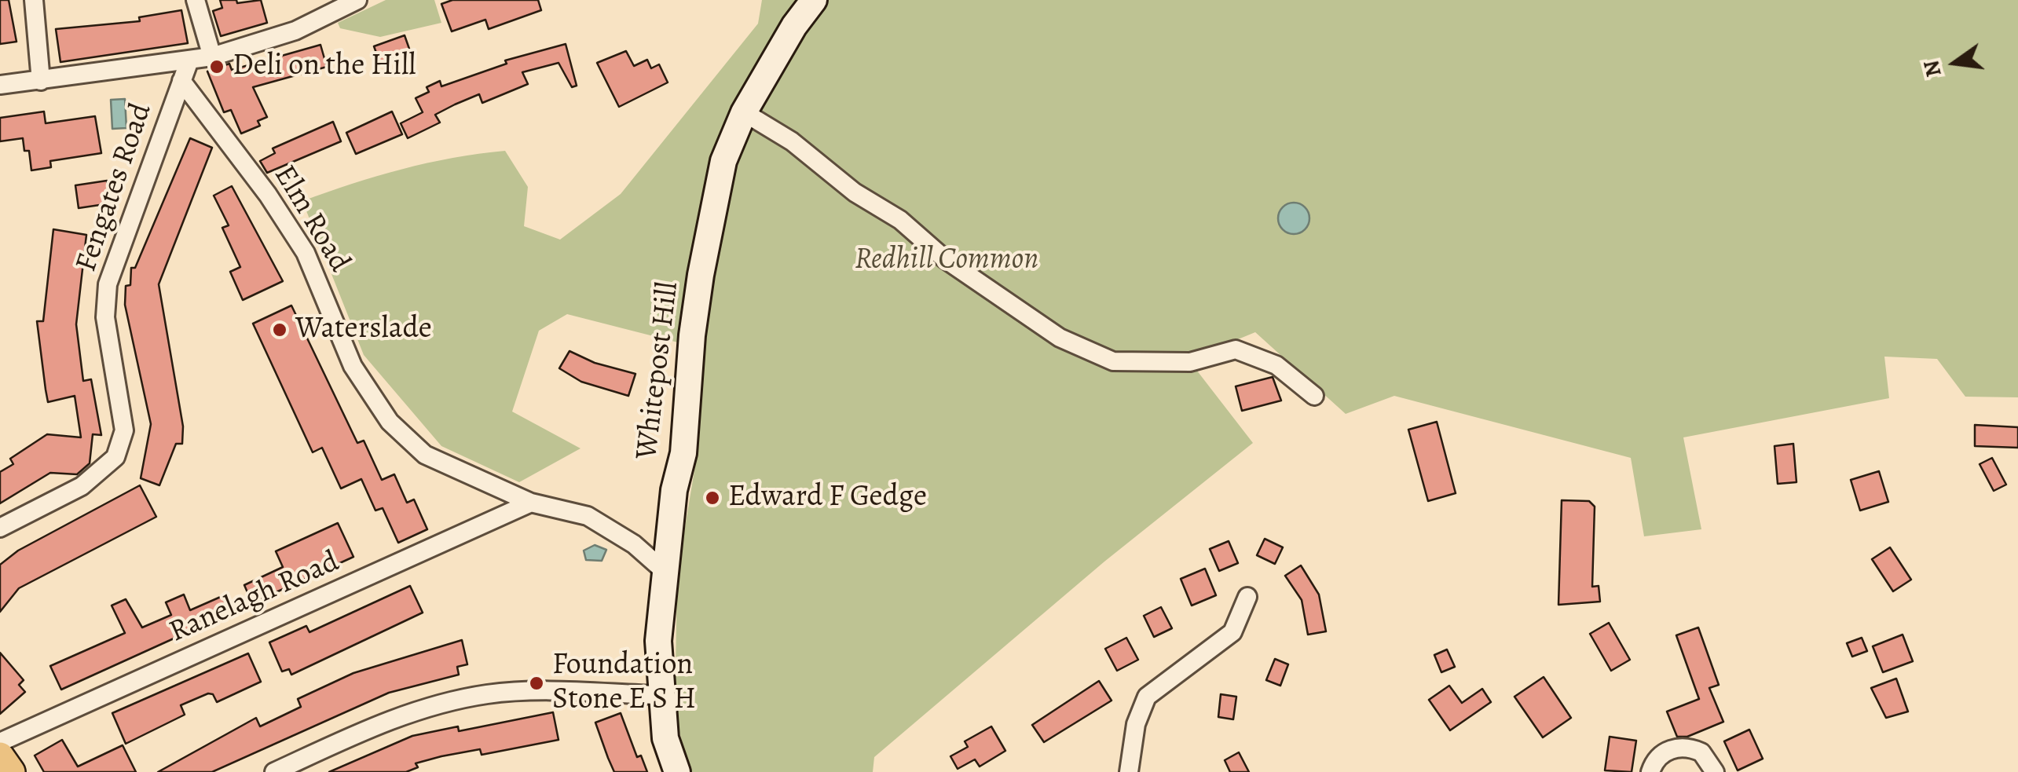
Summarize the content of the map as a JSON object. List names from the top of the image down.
{
  "streets": {
    "street": [
      "Fengates Road",
      "Elm Road",
      "Whitepost Hill",
      "Ranelagh Road"
    ]
  },
  "crossings": [
    ["Fengates Road", "Elm Road"],
    ["Elm Road", "Whitepost Hill"],
    ["Elm Road", "Ranelagh Road"]
  ],
  "parks": ["Redhill Common"],
  "places": [
    "Deli on the Hill",
    "Waterslade",
    "Edward F Gedge",
    "Foundation Stone E S H"
  ],
  "north": "left"
}
